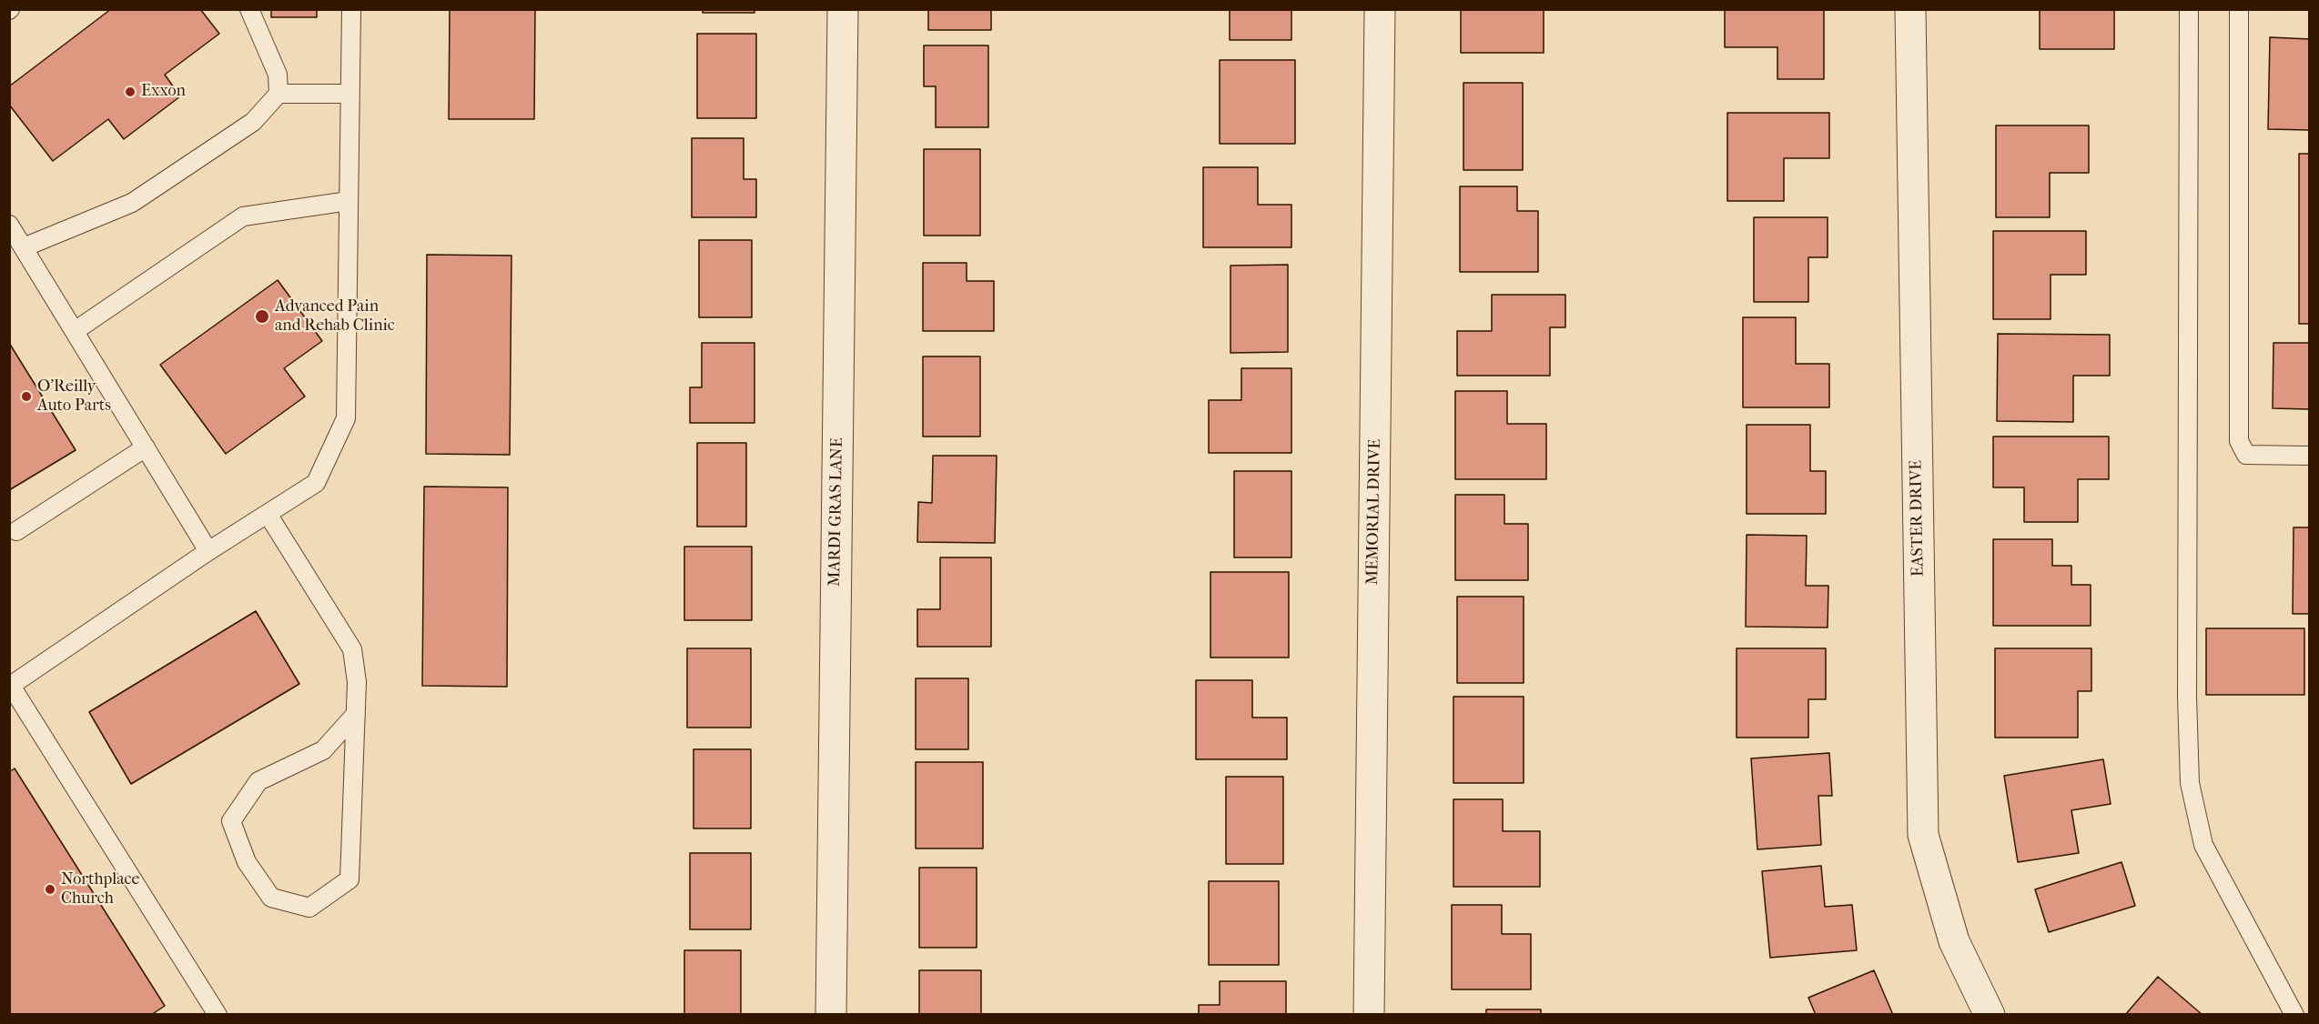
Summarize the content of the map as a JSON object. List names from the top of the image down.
{
  "streets": {
    "street": ["MARDI GRAS LANE", "MEMORIAL DRIVE", "EASTER DRIVE"]
  },
  "places": [
    "Exxon",
    "Advanced Pain and Rehab Clinic",
    "O'Reilly Auto Parts",
    "Northplace Church"
  ]
}
